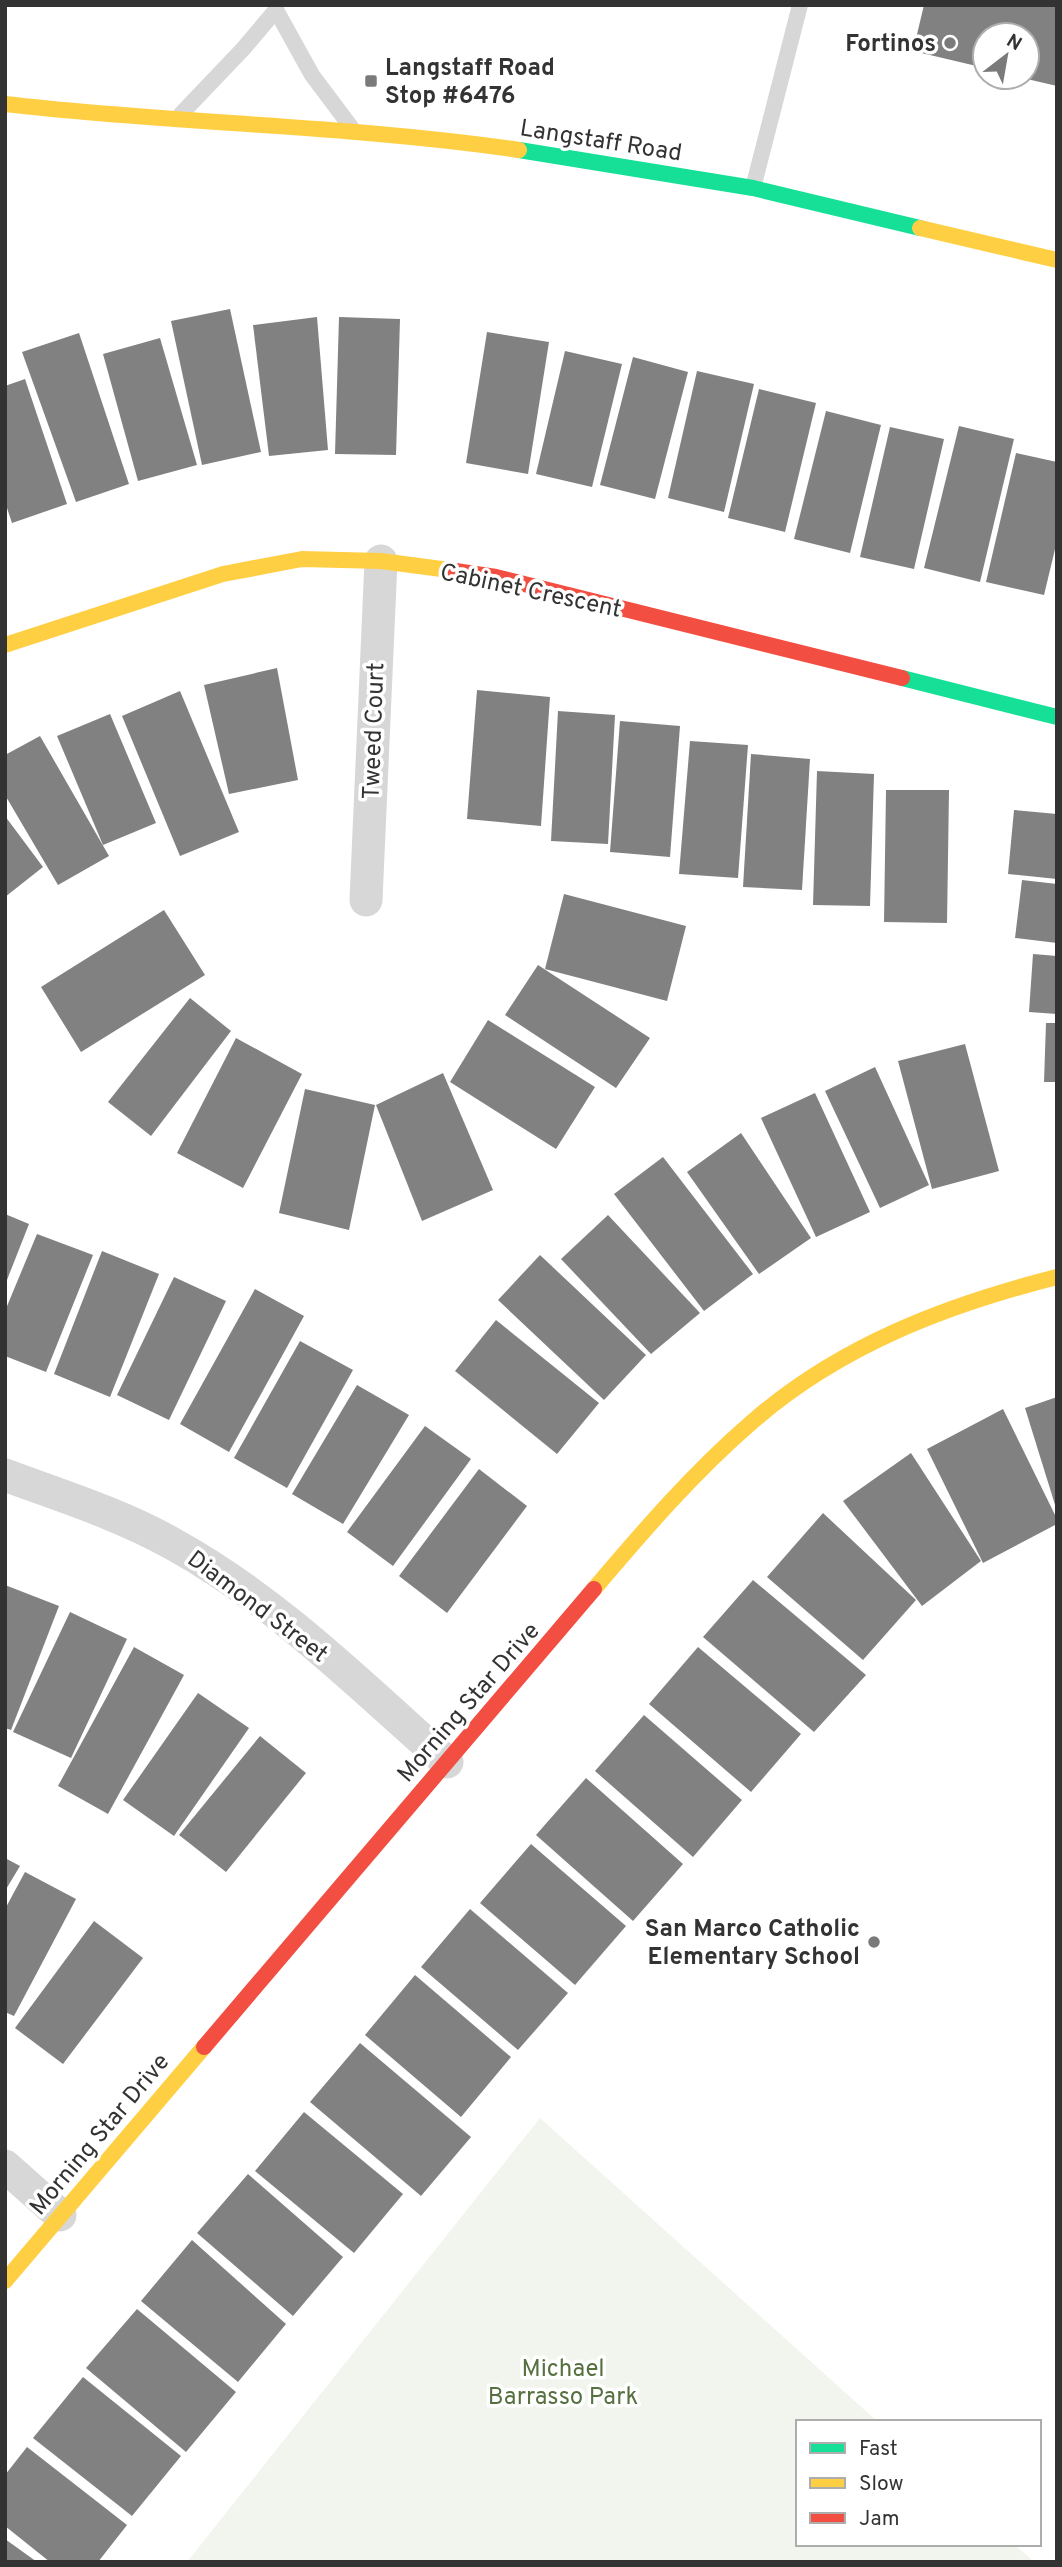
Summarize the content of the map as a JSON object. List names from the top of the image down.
{
  "streets": {
    "street": [
      "Langstaff Road",
      "Cabinet Crescent",
      "Tweed Court",
      "Diamond Street",
      "Morning Star Drive"
    ]
  },
  "crossings": [
    ["Cabinet Crescent", "Tweed Court"],
    ["Diamond Street", "Morning Star Drive"]
  ],
  "parks": ["Michael Barrasso Park"],
  "places": {
    "other": ["Fortinos", "San Marco Catholic Elementary School"],
    "transit": ["Langstaff Road Stop #6476"]
  },
  "legend": ["Fast", "Slow", "Jam"],
  "north": "top right"
}
